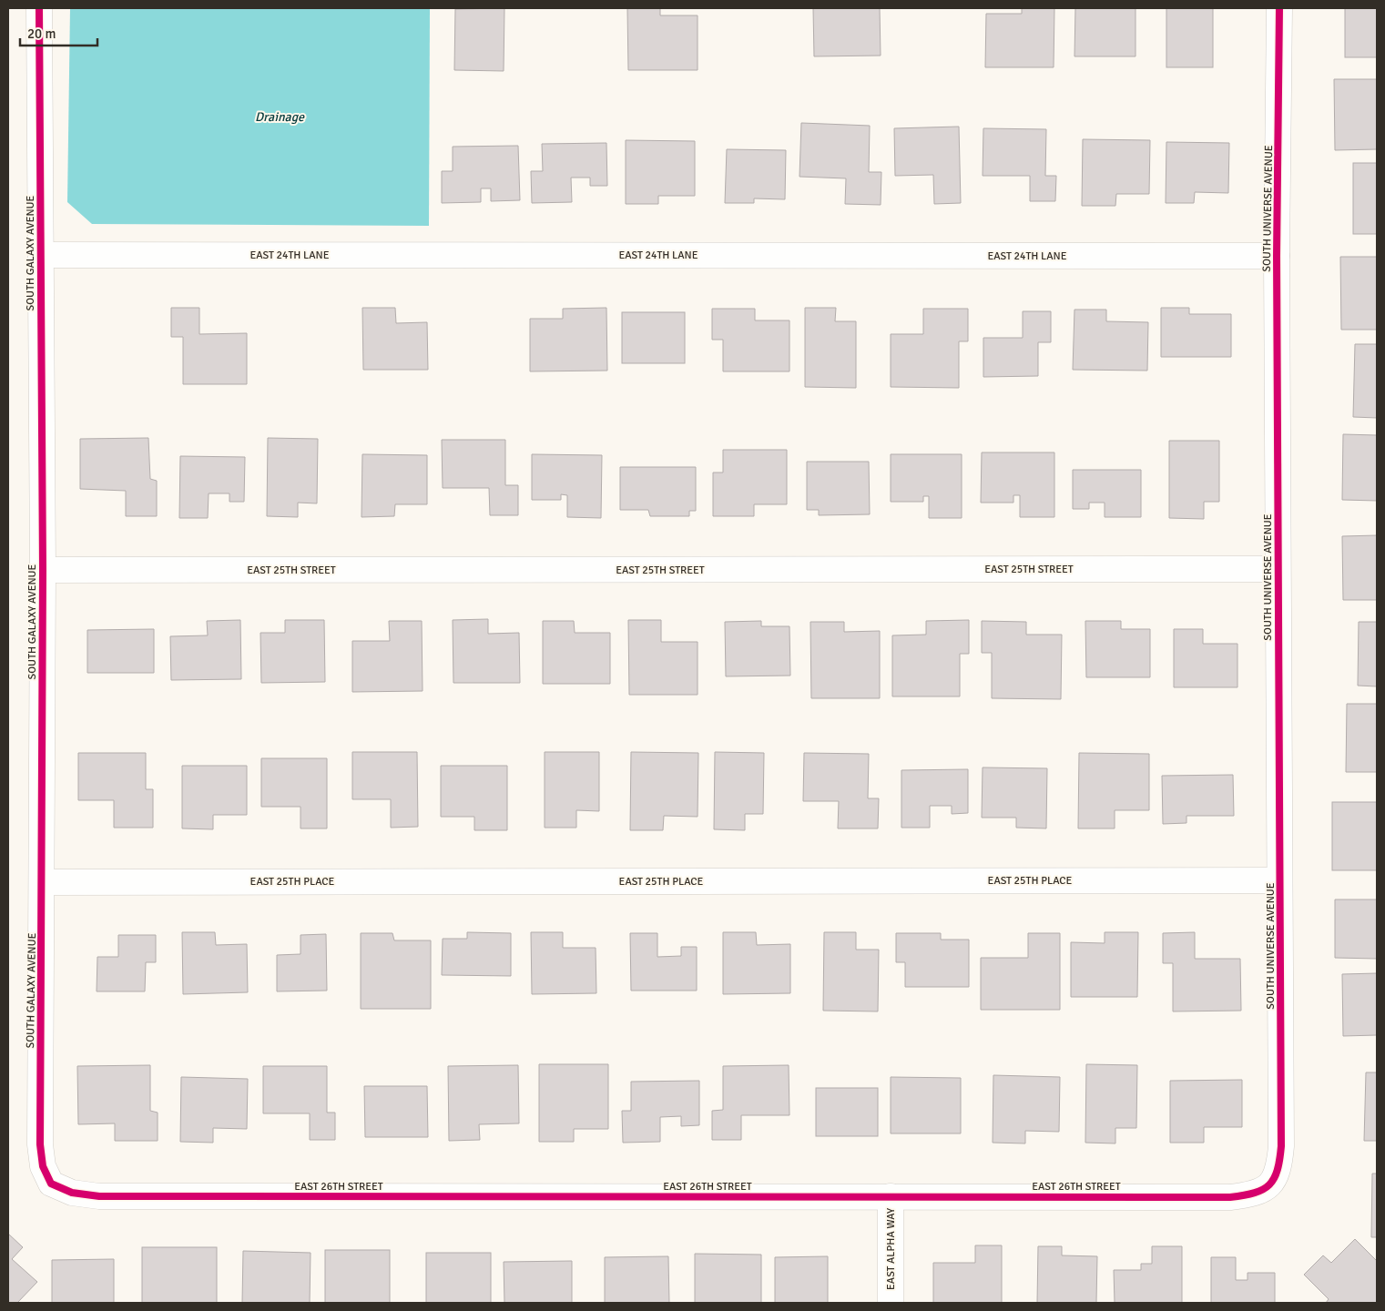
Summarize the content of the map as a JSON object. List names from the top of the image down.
{
  "streets": {
    "street": [
      "SOUTH UNIVERSE AVENUE",
      "SOUTH GALAXY AVENUE",
      "EAST 24TH LANE",
      "EAST 25TH STREET",
      "EAST 25TH PLACE",
      "EAST 26TH STREET",
      "EAST ALPHA WAY"
    ]
  },
  "crossings": [
    ["SOUTH UNIVERSE AVENUE", "EAST 24TH LANE"],
    ["SOUTH UNIVERSE AVENUE", "EAST 25TH STREET"],
    ["SOUTH UNIVERSE AVENUE", "EAST 25TH PLACE"],
    ["SOUTH UNIVERSE AVENUE", "EAST 26TH STREET"],
    ["SOUTH GALAXY AVENUE", "EAST 24TH LANE"],
    ["SOUTH GALAXY AVENUE", "EAST 25TH STREET"],
    ["SOUTH GALAXY AVENUE", "EAST 25TH PLACE"],
    ["SOUTH GALAXY AVENUE", "EAST 26TH STREET"],
    ["EAST 26TH STREET", "EAST ALPHA WAY"]
  ],
  "water": ["Drainage"],
  "scale_bar": "20 m"
}
